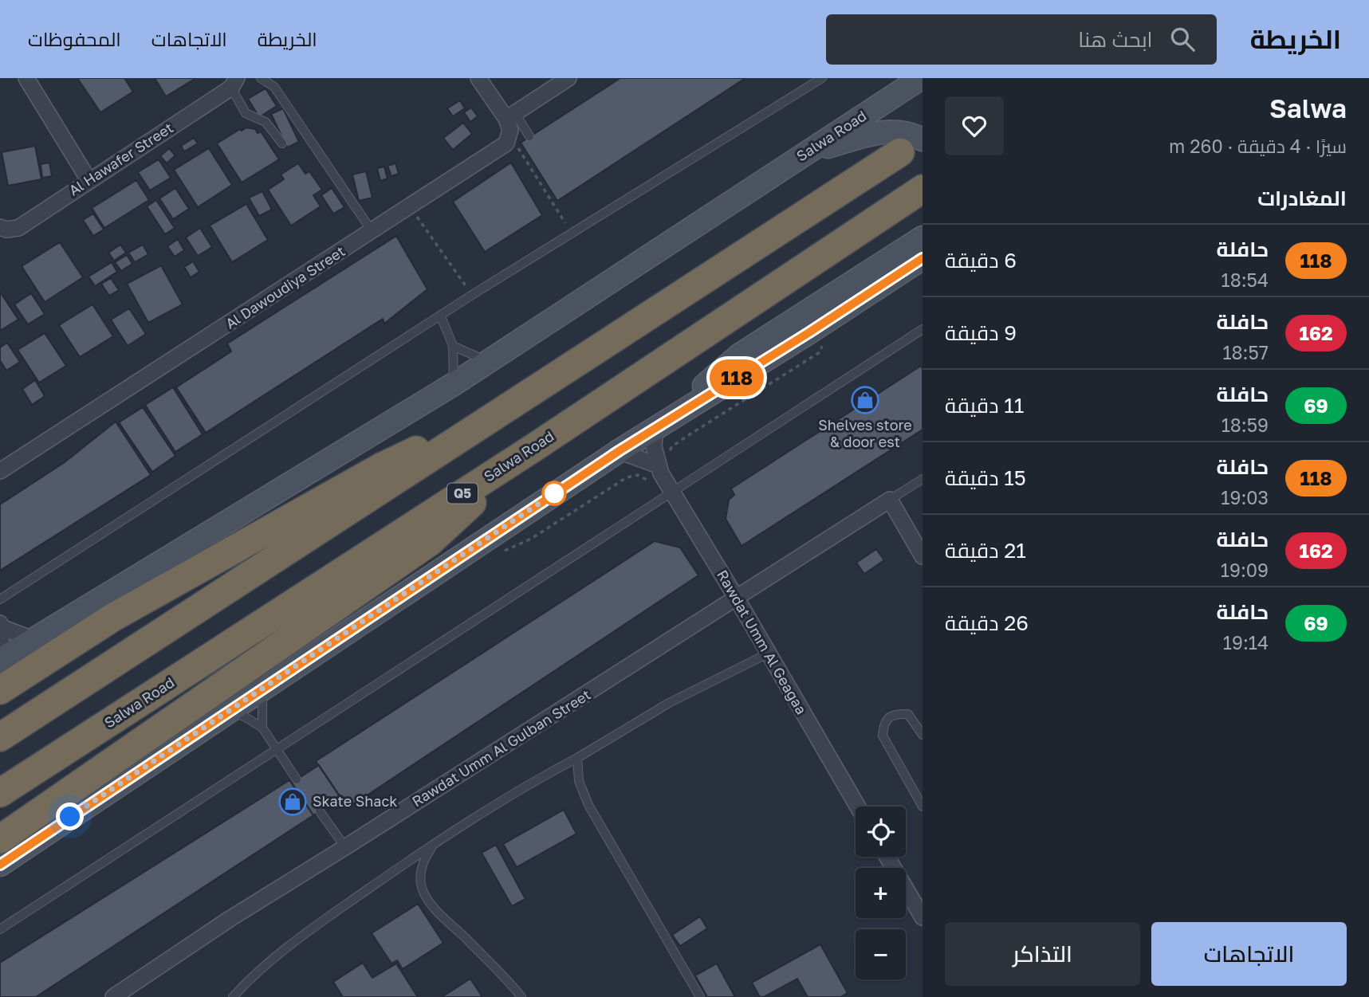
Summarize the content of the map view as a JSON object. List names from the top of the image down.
{
  "streets": {
    "highway": ["Salwa Road", "Q5"],
    "street": [
      "Al Hawafer Street",
      "Al Dawoudiya Street",
      "Rawdat Umm Al Geagaa",
      "Rawdat Umm Al Gulban Street"
    ]
  },
  "crossings": [
    ["Rawdat Umm Al Geagaa", "Rawdat Umm Al Gulban Street"]
  ],
  "places": {
    "shop": ["Shelves store & door est", "Skate Shack"]
  },
  "lines": ["bus line 118"],
  "page": {
    "header": "الخريطة",
    "search": "ابحث هنا",
    "nav": ["الخريطة", "الاتجاهات", "المحفوظات"],
    "heading": [
      ["Salwa", "سيرًا · 4 دقيقة · 260 m"],
      "المغادرات"
    ],
    "on_map": "118",
    "list": [
      {
        "mark": "118",
        "name": "حافلة",
        "note": "18:54",
        "value": "6 دقيقة"
      },
      {
        "mark": "162",
        "name": "حافلة",
        "note": "18:57",
        "value": "9 دقيقة"
      },
      {
        "mark": "69",
        "name": "حافلة",
        "note": "18:59",
        "value": "11 دقيقة"
      },
      {
        "mark": "118",
        "name": "حافلة",
        "note": "19:03",
        "value": "15 دقيقة"
      },
      {
        "mark": "162",
        "name": "حافلة",
        "note": "19:09",
        "value": "21 دقيقة"
      },
      {
        "mark": "69",
        "name": "حافلة",
        "note": "19:14",
        "value": "26 دقيقة"
      }
    ],
    "map_buttons": ["+", "−"],
    "buttons": ["الاتجاهات", "التذاكر"]
  }
}
